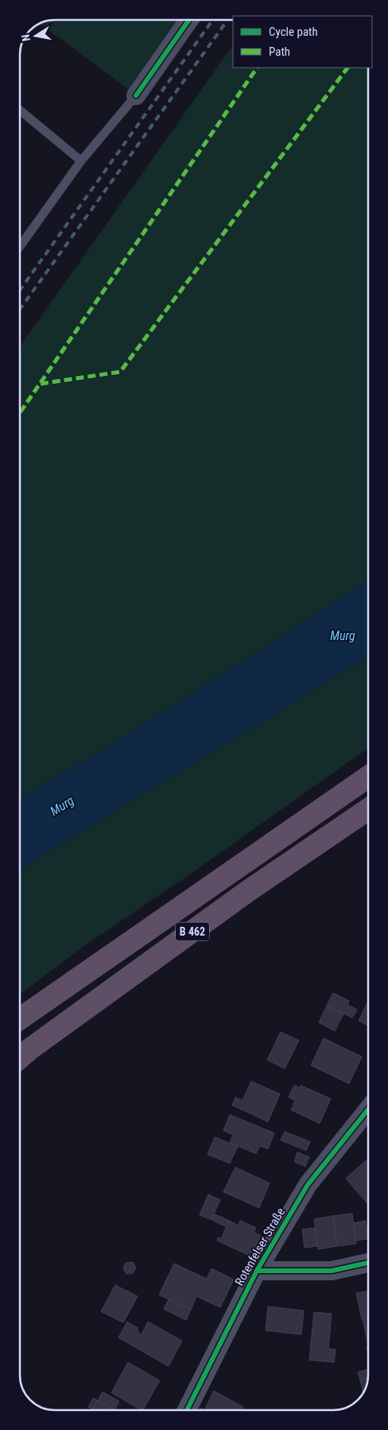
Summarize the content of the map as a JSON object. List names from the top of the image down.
{
  "streets": {
    "highway": ["B 462"],
    "street": ["Rotenfelser Straße"]
  },
  "water": ["Murg"],
  "legend": ["Cycle path", "Path"],
  "north": "left"
}
